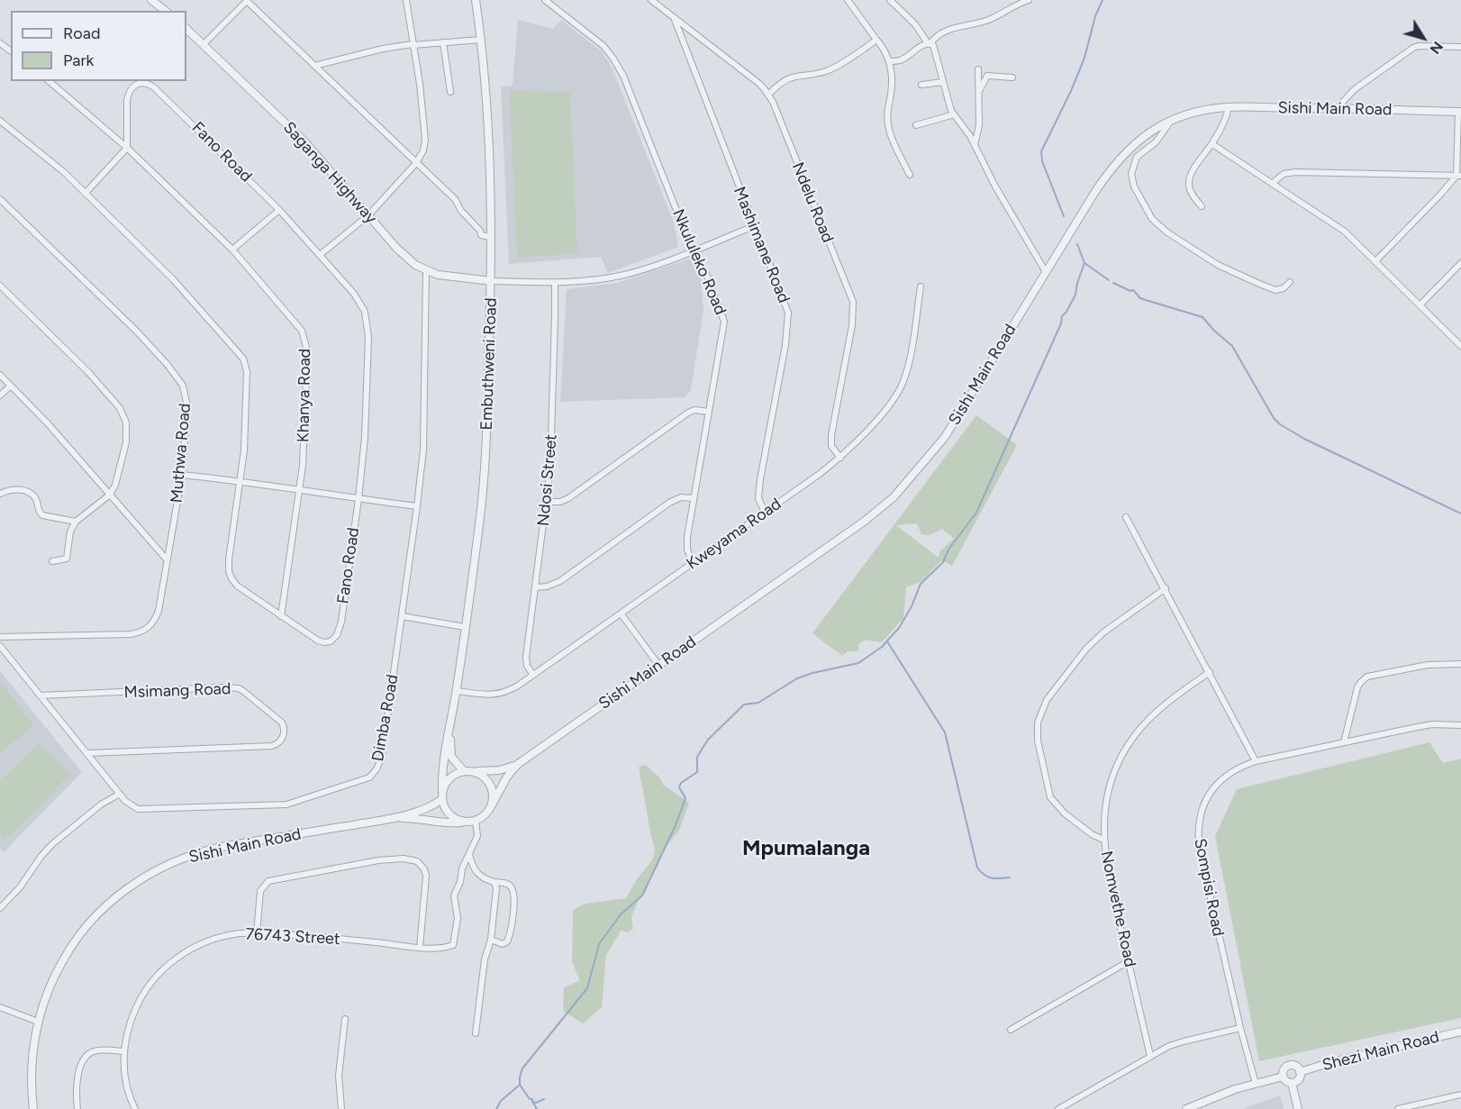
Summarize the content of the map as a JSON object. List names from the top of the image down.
{
  "streets": {
    "street": [
      "Sishi Main Road",
      "Fano Road",
      "Saganga Highway",
      "Ndelu Road",
      "Mashimane Road",
      "Nkululeko Road",
      "Embuthweni Road",
      "Khanya Road",
      "Muthwa Road",
      "Ndosi Street",
      "Kweyama Road",
      "Msimang Road",
      "Dimba Road",
      "Sompisi Road",
      "Nomvethe Road",
      "76743 Street",
      "Shezi Main Road"
    ]
  },
  "crossings": [
    ["Sishi Main Road", "Embuthweni Road"],
    ["Sishi Main Road", "76743 Street"],
    ["Fano Road", "Khanya Road"],
    ["Saganga Highway", "Embuthweni Road"],
    ["Saganga Highway", "Dimba Road"],
    ["Ndelu Road", "Mashimane Road"],
    ["Ndelu Road", "Kweyama Road"],
    ["Mashimane Road", "Kweyama Road"],
    ["Nkululeko Road", "Kweyama Road"],
    ["Embuthweni Road", "Kweyama Road"],
    ["Embuthweni Road", "76743 Street"],
    ["Ndosi Street", "Kweyama Road"],
    ["Msimang Road", "Dimba Road"]
  ],
  "districts": ["Mpumalanga"],
  "legend": ["Road", "Park"],
  "north": "bottom right"
}
